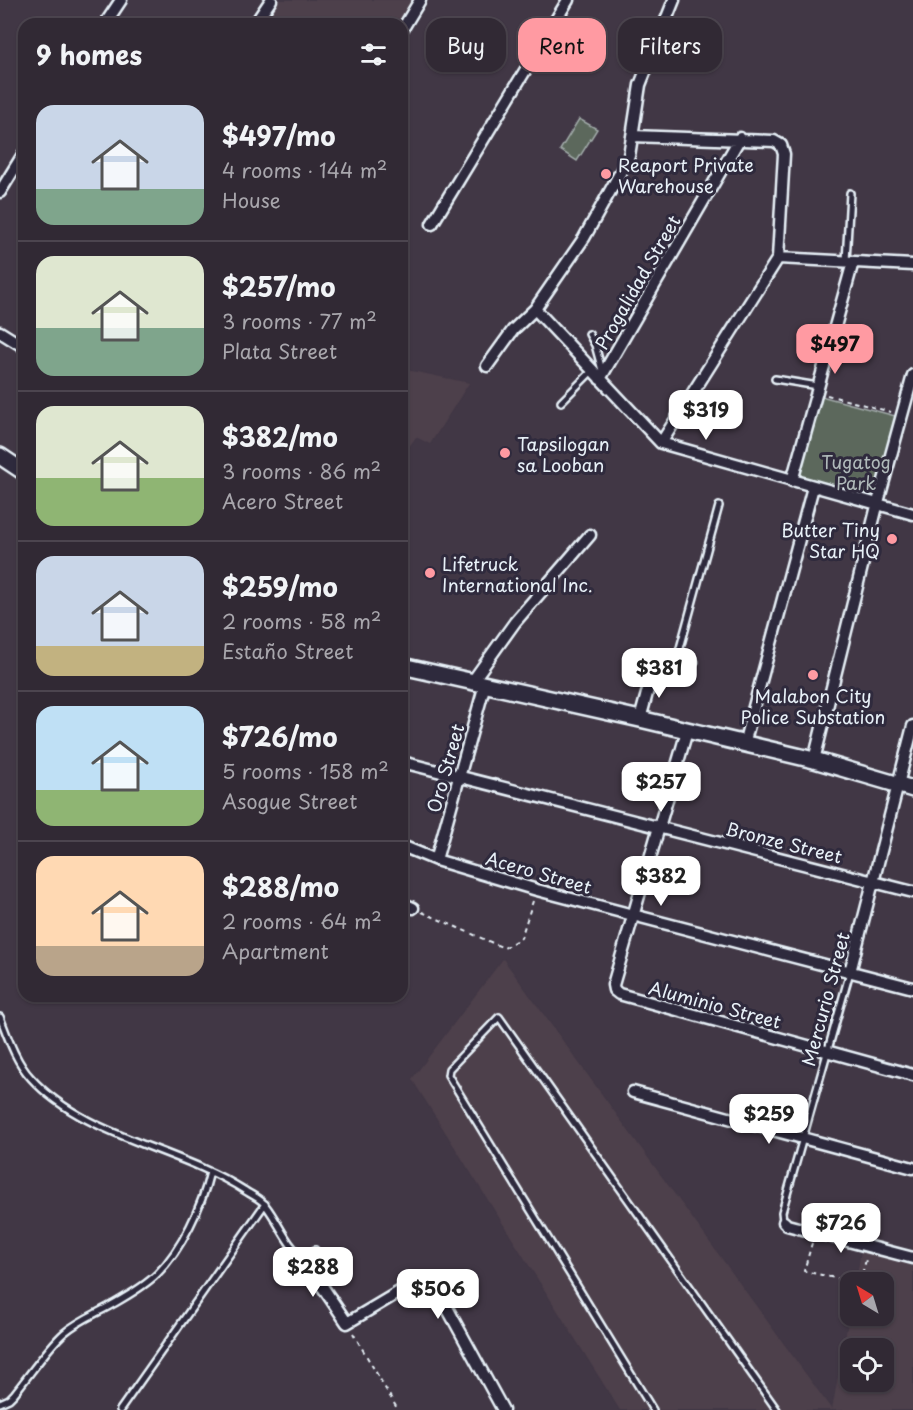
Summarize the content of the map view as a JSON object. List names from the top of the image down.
{
  "streets": {
    "street": [
      "Progalidad Street",
      "Oro Street",
      "Bronze Street",
      "Acero Street",
      "Mercurio Street",
      "Aluminio Street"
    ]
  },
  "crossings": [
    ["Oro Street", "Bronze Street"],
    ["Oro Street", "Acero Street"],
    ["Bronze Street", "Mercurio Street"],
    ["Acero Street", "Mercurio Street"],
    ["Acero Street", "Aluminio Street"],
    ["Mercurio Street", "Aluminio Street"]
  ],
  "parks": ["Tugatog Park"],
  "places": [
    "Reaport Private Warehouse",
    "Tapsilogan sa Looban",
    "Butter Tiny Star HQ",
    "Lifetruck International Inc.",
    "Malabon City Police Substation"
  ],
  "north": "top left",
  "page": {
    "chip": ["Buy", "Rent", "Filters"],
    "heading": "9 homes",
    "list": [
      {
        "name": "$497/mo",
        "note": "4 rooms · 144 m² · House"
      },
      {
        "name": "$257/mo",
        "note": "3 rooms · 77 m² · Plata Street"
      },
      {
        "name": "$382/mo",
        "note": "3 rooms · 86 m² · Acero Street"
      },
      {
        "name": "$259/mo",
        "note": "2 rooms · 58 m² · Estaño Street"
      },
      {
        "name": "$726/mo",
        "note": "5 rooms · 158 m² · Asogue Street"
      },
      {
        "name": "$288/mo",
        "note": "2 rooms · 64 m² · Apartment"
      }
    ],
    "price": [
      "$497",
      "$319",
      "$381",
      "$257",
      "$382",
      "$259",
      "$726",
      "$288",
      "$506"
    ]
  }
}
